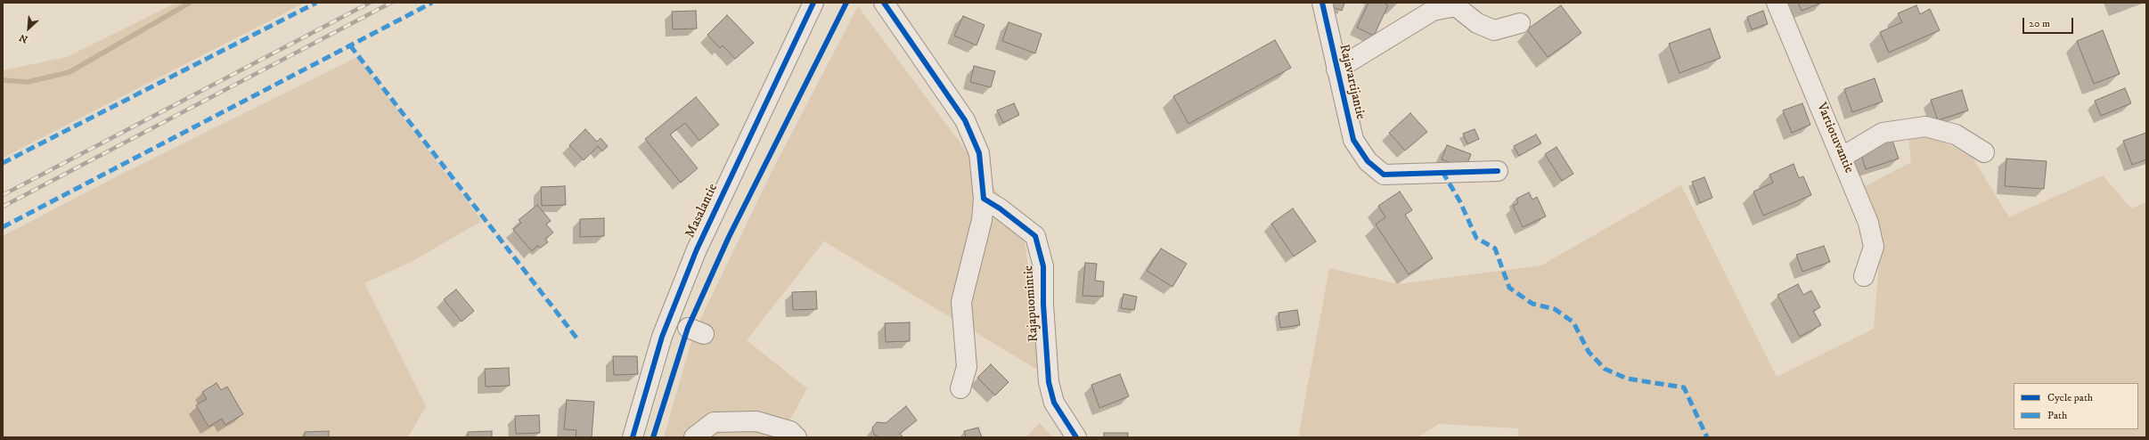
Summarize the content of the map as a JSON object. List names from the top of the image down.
{
  "streets": {
    "street": [
      "Rajavartijantie",
      "Vartiotuvantie",
      "Masalantie",
      "Rajapuomintie"
    ]
  },
  "legend": ["Cycle path", "Path"],
  "scale_bar": "20 m",
  "north": "bottom left"
}
